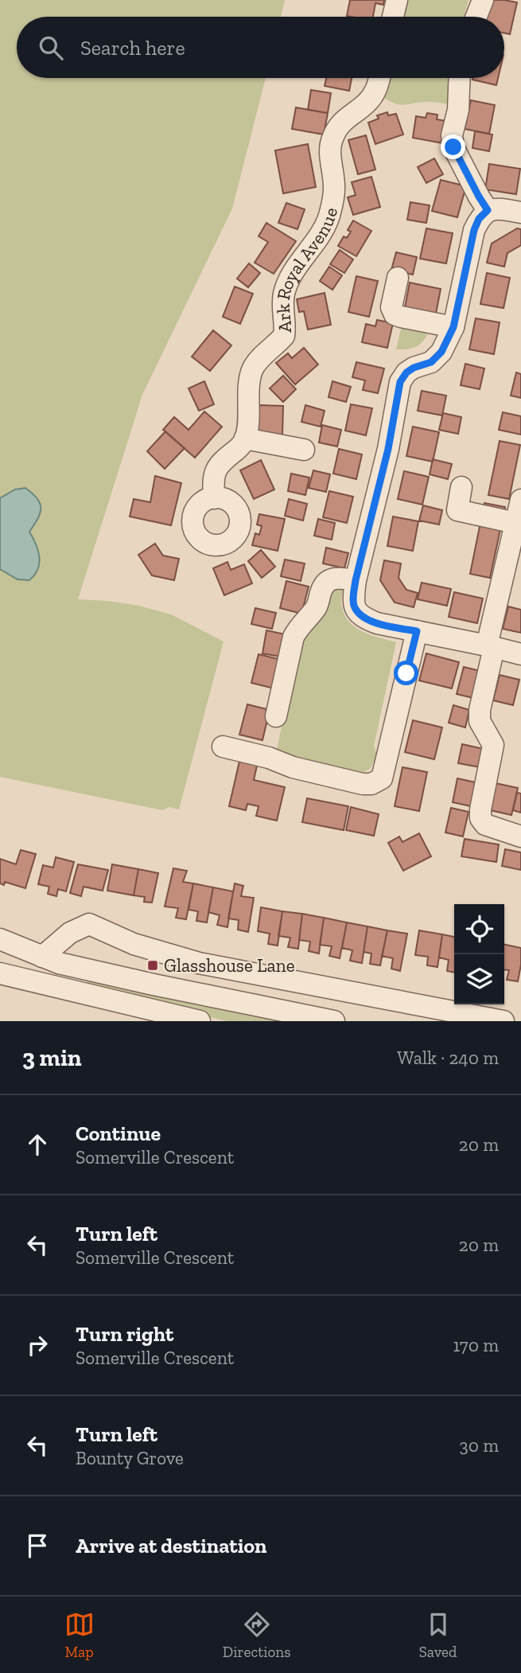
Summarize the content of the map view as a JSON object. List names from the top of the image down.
{
  "streets": {
    "street": ["Ark Royal Avenue"]
  },
  "places": {
    "transit": ["Glasshouse Lane"]
  },
  "page": {
    "search": "Search here",
    "heading": ["3 min", "Walk · 240 m"],
    "list": [
      ["Continue", "Somerville Crescent", "20 m"],
      ["Turn left", "Somerville Crescent", "20 m"],
      ["Turn right", "Somerville Crescent", "170 m"],
      ["Turn left", "Bounty Grove", "30 m"],
      "Arrive at destination"
    ],
    "nav": ["Map", "Directions", "Saved"]
  }
}
